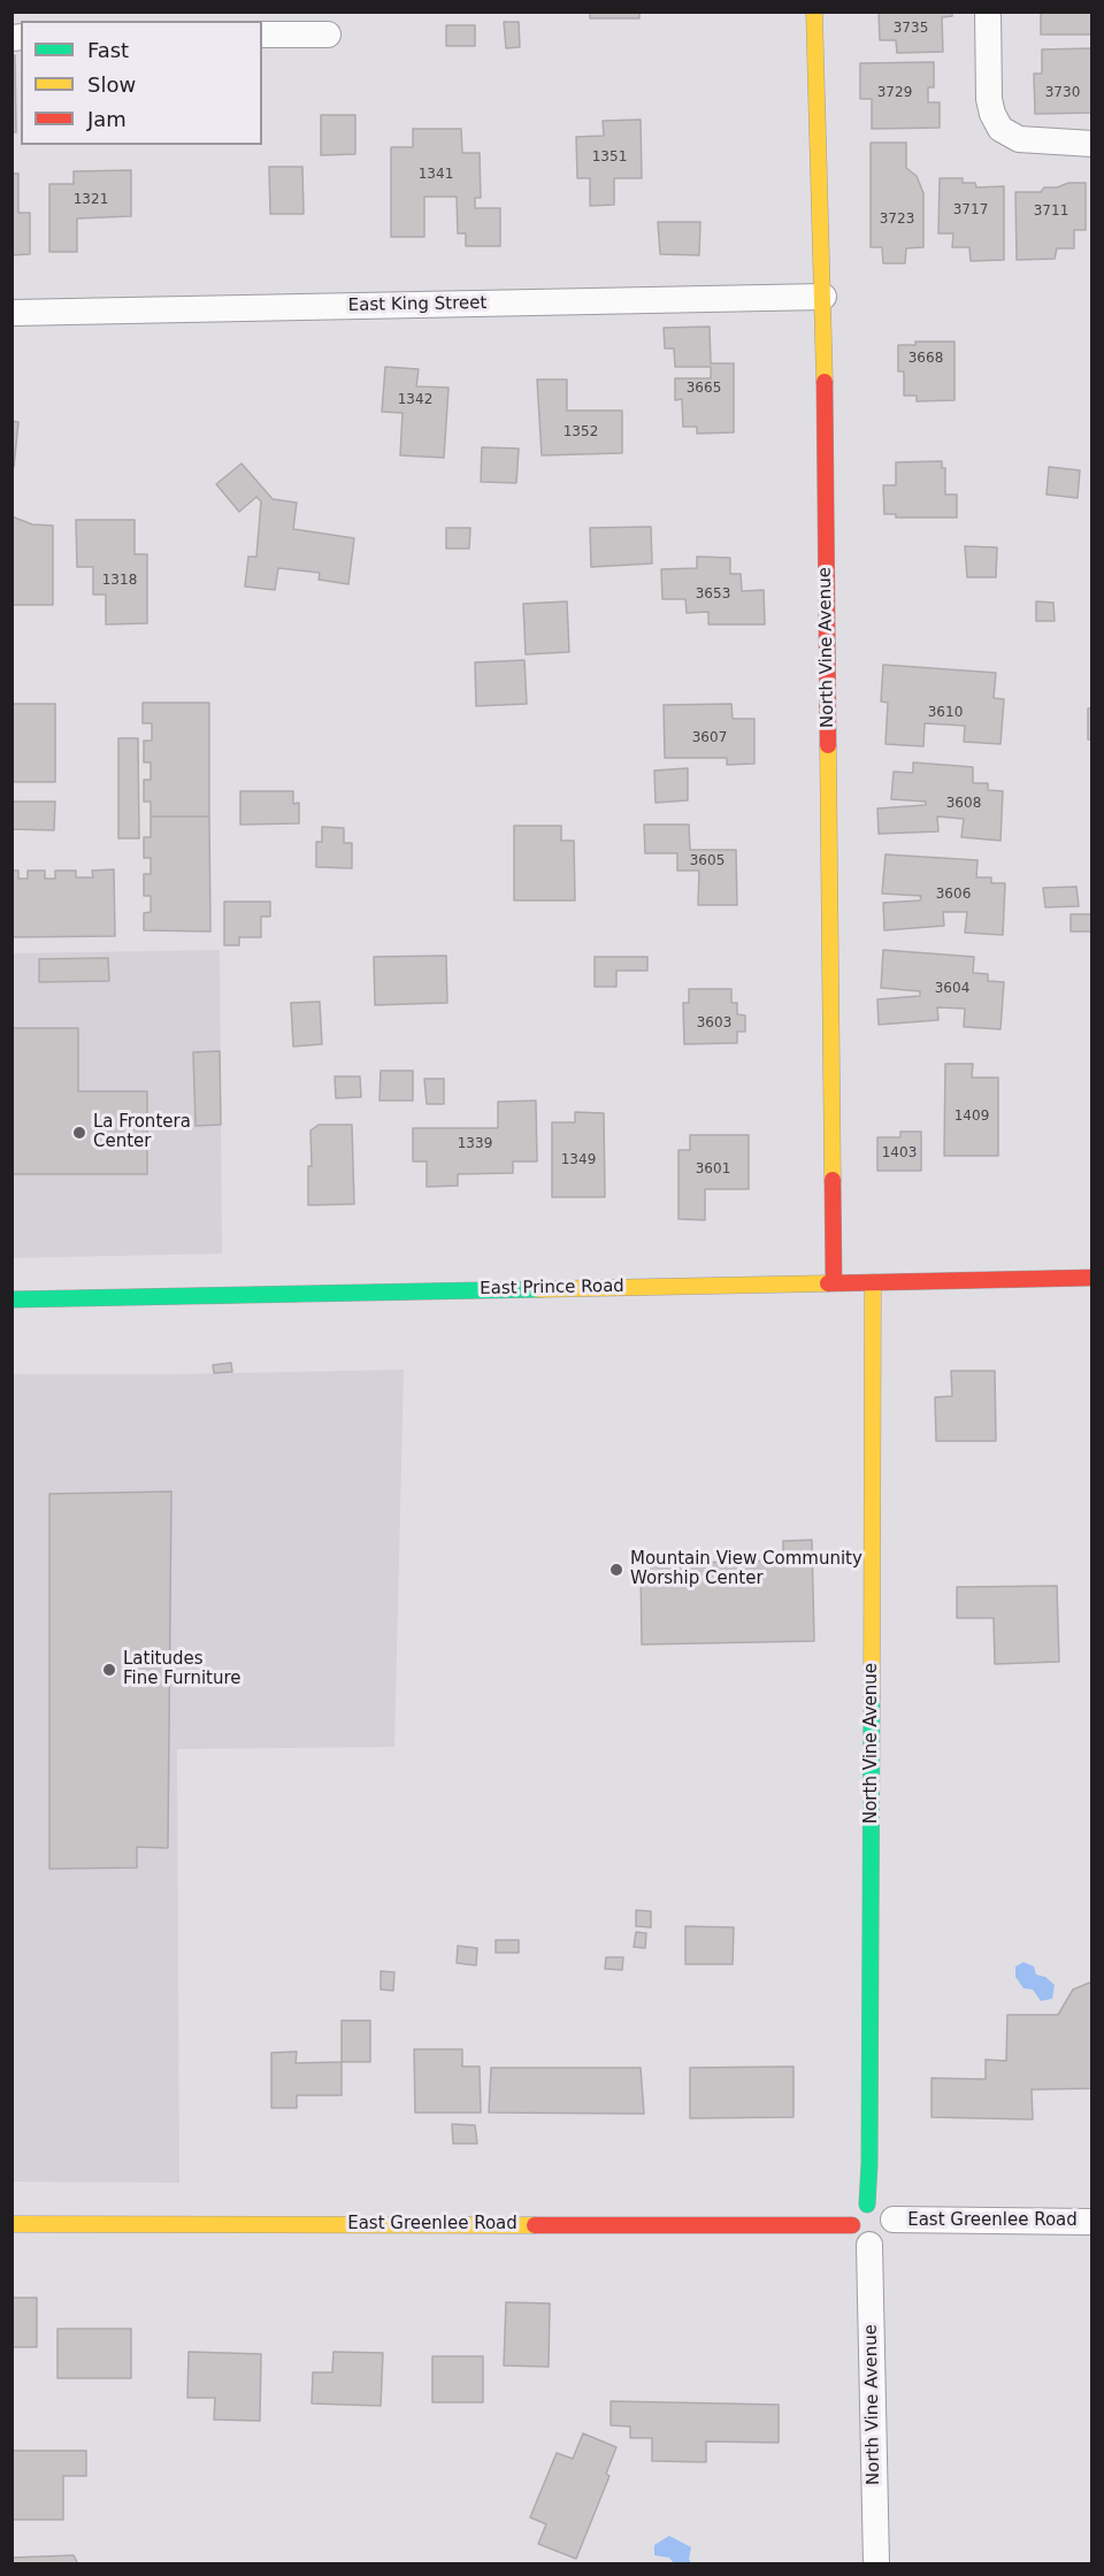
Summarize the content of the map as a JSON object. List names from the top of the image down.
{
  "streets": {
    "street": [
      "East King Street",
      "North Vine Avenue",
      "East Prince Road",
      "East Greenlee Road"
    ]
  },
  "crossings": [
    ["East King Street", "North Vine Avenue"],
    ["North Vine Avenue", "East Prince Road"],
    ["North Vine Avenue", "East Greenlee Road"]
  ],
  "places": ["La Frontera Center", "Mountain View Community Worship Center", "Latitudes Fine Furniture"],
  "house_numbers": [
    "3735",
    "3729",
    "3730",
    "1351",
    "1341",
    "1321",
    "3717",
    "3711",
    "3723",
    "3668",
    "3665",
    "1342",
    "1352",
    "1318",
    "3653",
    "3610",
    "3607",
    "3608",
    "3605",
    "3606",
    "3604",
    "3603",
    "1409",
    "1339",
    "1403",
    "1349",
    "3601"
  ],
  "legend": ["Fast", "Slow", "Jam"]
}
